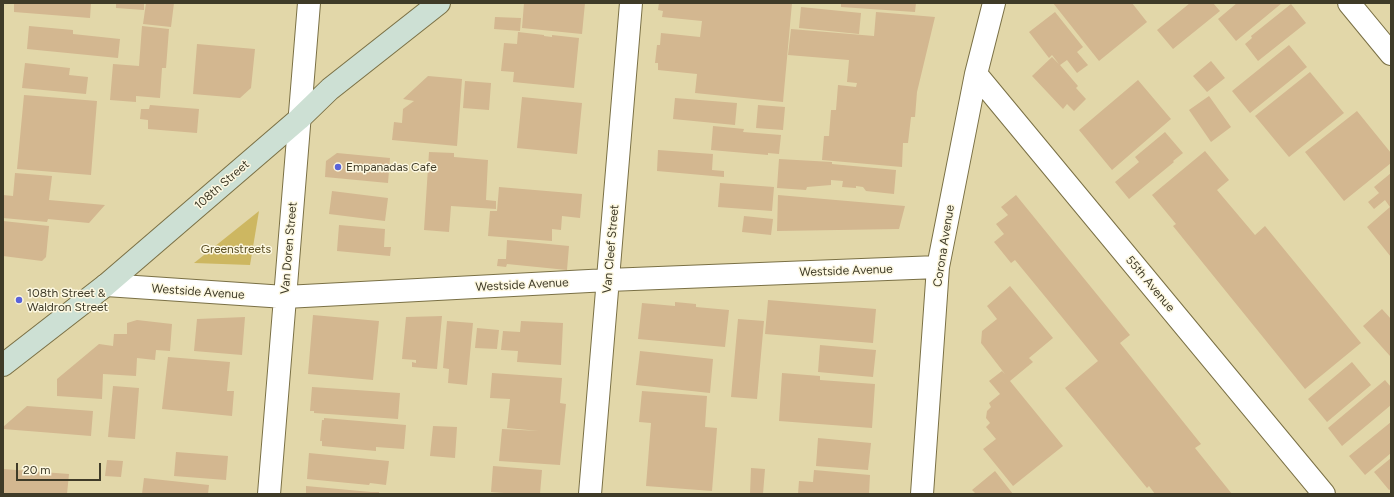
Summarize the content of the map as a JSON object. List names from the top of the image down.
{
  "streets": {
    "main road": ["108th Street"],
    "street": [
      "Corona Avenue",
      "Van Doren Street",
      "Van Cleef Street",
      "Westside Avenue",
      "55th Avenue"
    ]
  },
  "crossings": [
    ["108th Street", "Van Doren Street"],
    ["108th Street", "Westside Avenue"],
    ["Corona Avenue", "Westside Avenue"],
    ["Corona Avenue", "55th Avenue"],
    ["Van Doren Street", "Westside Avenue"],
    ["Van Cleef Street", "Westside Avenue"]
  ],
  "parks": ["Greenstreets"],
  "places": ["Empanadas Cafe", "108th Street & Waldron Street"],
  "scale_bar": "20 m"
}
